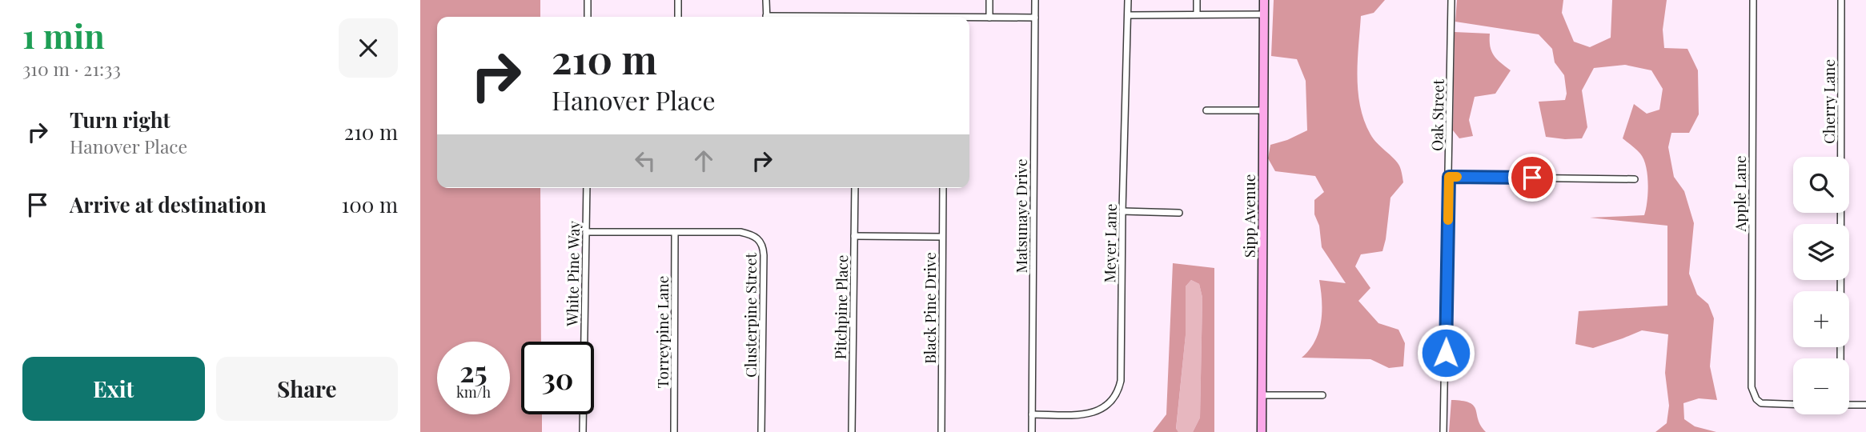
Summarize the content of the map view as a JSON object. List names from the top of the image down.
{
  "streets": {
    "street": [
      "Cherry Lane",
      "Oak Street",
      "Apple Lane",
      "Matsunaye Drive",
      "Sipp Avenue",
      "Meyer Lane",
      "White Pine Way",
      "Pitchpine Place",
      "Black Pine Drive",
      "Clusterpine Street",
      "Torreypine Lane"
    ]
  },
  "crossings": [
    ["Matsunaye Drive", "Meyer Lane"],
    ["White Pine Way", "Clusterpine Street"],
    ["Clusterpine Street", "Torreypine Lane"]
  ],
  "page": {
    "heading": ["1 min", "310 m · 21:33"],
    "turn": ["210 m", "Hanover Place"],
    "list": [
      {
        "name": "Turn right",
        "note": "Hanover Place",
        "value": "210 m"
      },
      {
        "name": "Arrive at destination",
        "value": "100 m"
      }
    ],
    "map_buttons": ["+", "−"],
    "speed": "25 km/h",
    "limit": "30",
    "buttons": ["Exit", "Share"]
  }
}
